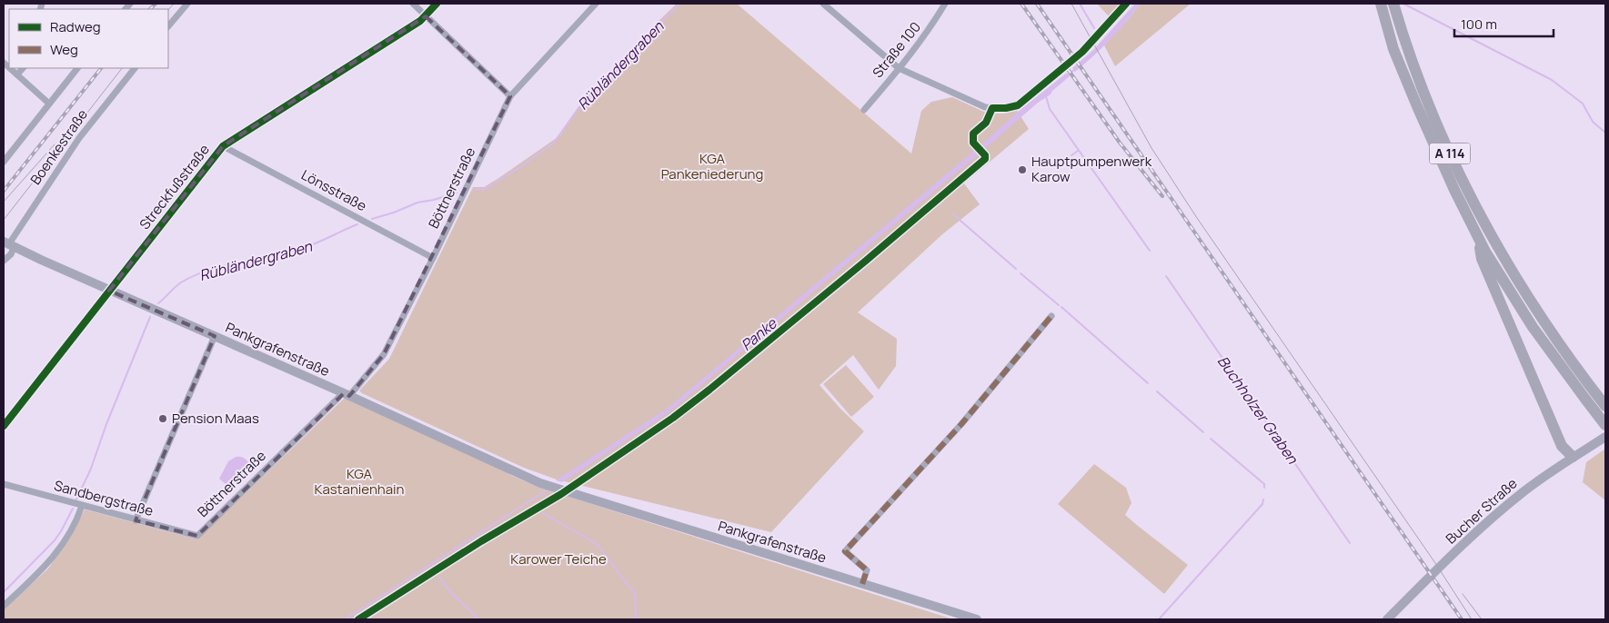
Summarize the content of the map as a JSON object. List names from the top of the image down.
{
  "streets": {
    "highway": ["A 114"],
    "main road": ["Pankgrafenstraße", "Bucher Straße"],
    "street": [
      "Straße 100",
      "Boenkestraße",
      "Streckfußstraße",
      "Böttnerstraße",
      "Lönsstraße",
      "Sandbergstraße"
    ]
  },
  "crossings": [
    ["Boenkestraße", "Pankgrafenstraße"],
    ["Streckfußstraße", "Lönsstraße"],
    ["Streckfußstraße", "Pankgrafenstraße"],
    ["Böttnerstraße", "Lönsstraße"],
    ["Böttnerstraße", "Pankgrafenstraße"],
    ["Böttnerstraße", "Sandbergstraße"]
  ],
  "water": ["Rübländergraben", "Panke", "Buchholzer Graben"],
  "parks": ["KGA Pankeniederung", "KGA Kastanienhain", "Karower Teiche"],
  "places": ["Hauptpumpenwerk Karow", "Pension Maas"],
  "legend": ["Radweg", "Weg"],
  "scale_bar": "100 m"
}
